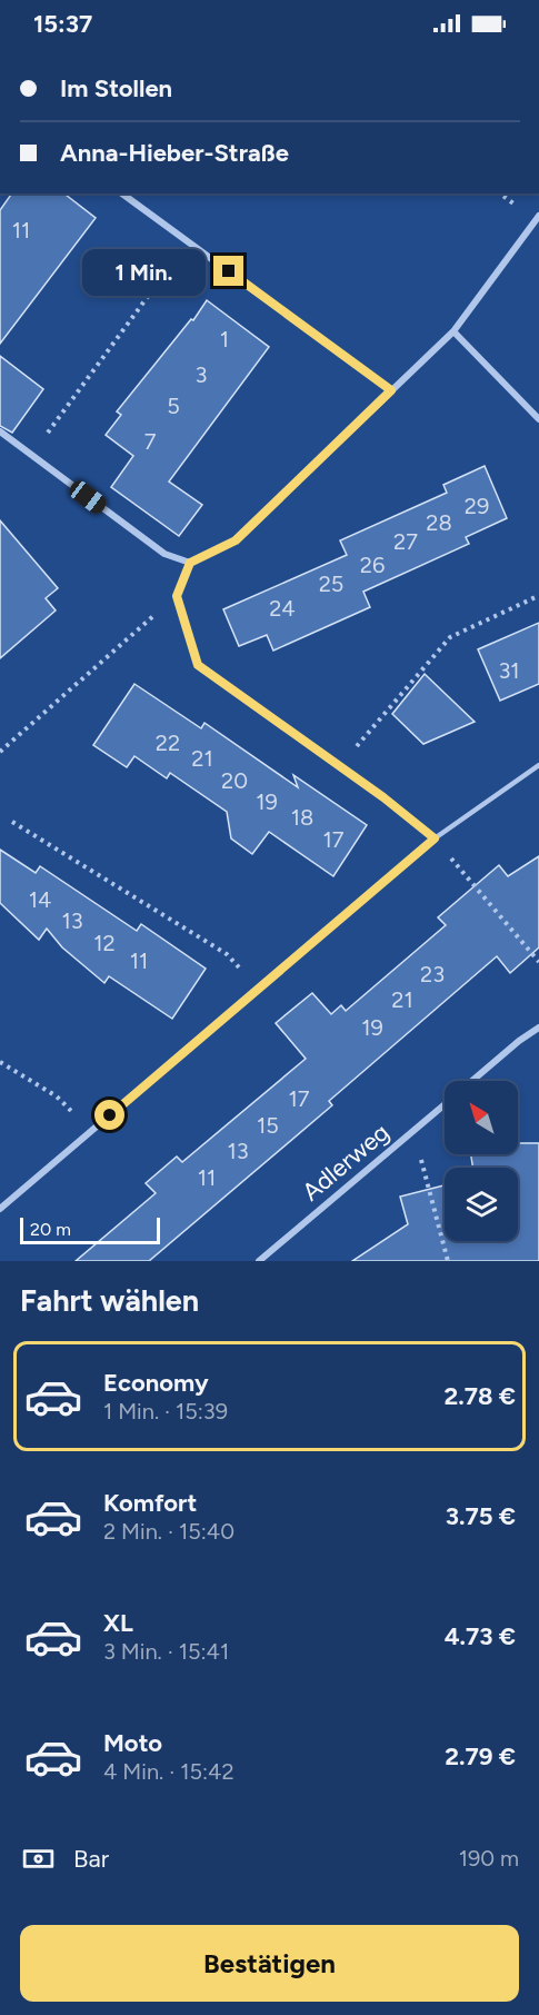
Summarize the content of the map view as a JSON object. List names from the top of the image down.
{
  "streets": {
    "street": ["Adlerweg"]
  },
  "house_numbers": [
    "11",
    "1",
    "3",
    "5",
    "7",
    "29",
    "28",
    "27",
    "26",
    "25",
    "24",
    "31",
    "22",
    "21",
    "20",
    "19",
    "18",
    "17",
    "14",
    "13",
    "12",
    "11",
    "23",
    "21",
    "19",
    "17",
    "15",
    "13",
    "11"
  ],
  "scale_bar": "20 m",
  "north": "top left",
  "page": {
    "status": "15:37",
    "banner": ["Im Stollen", "Anna-Hieber-Straße"],
    "bubble": "1 Min.",
    "scale": "20 m",
    "heading": "Fahrt wählen",
    "list": [
      {
        "name": "Economy",
        "note": "1 Min. · 15:39",
        "value": "2.78 €"
      },
      {
        "name": "Komfort",
        "note": "2 Min. · 15:40",
        "value": "3.75 €"
      },
      {
        "name": "XL",
        "note": "3 Min. · 15:41",
        "value": "4.73 €"
      },
      {
        "name": "Moto",
        "note": "4 Min. · 15:42",
        "value": "2.79 €"
      }
    ],
    "pay": ["Bar", "190 m"],
    "buttons": "Bestätigen"
  }
}
